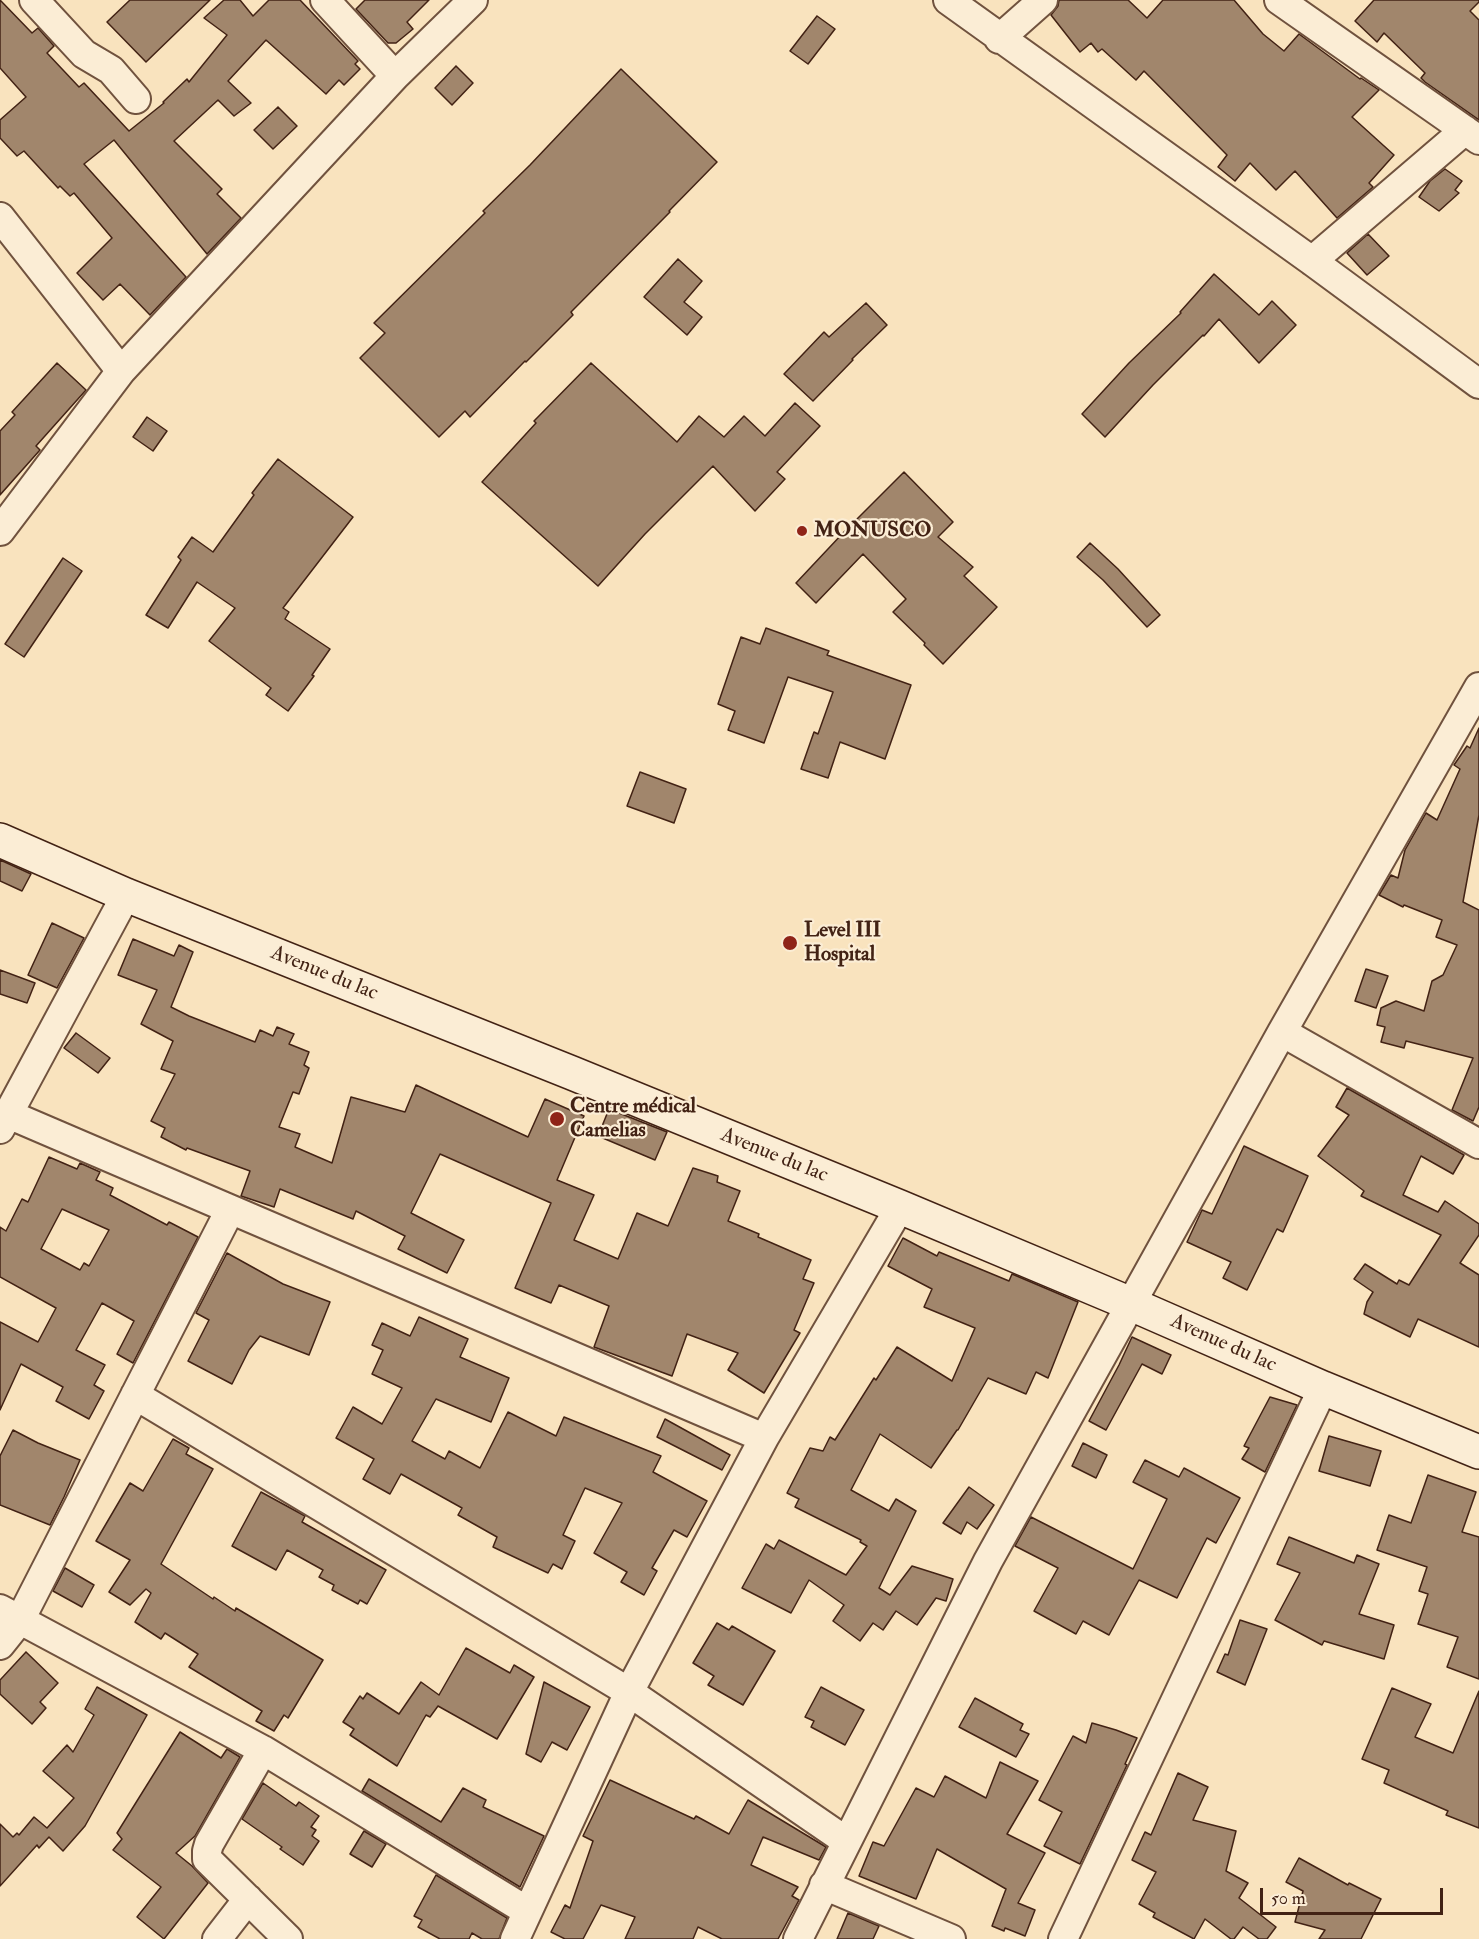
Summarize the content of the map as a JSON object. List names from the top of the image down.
{
  "streets": {
    "main road": ["Avenue du lac"]
  },
  "places": ["MONUSCO", "Level III Hospital", "Centre médical Camelias"],
  "scale_bar": "50 m"
}
